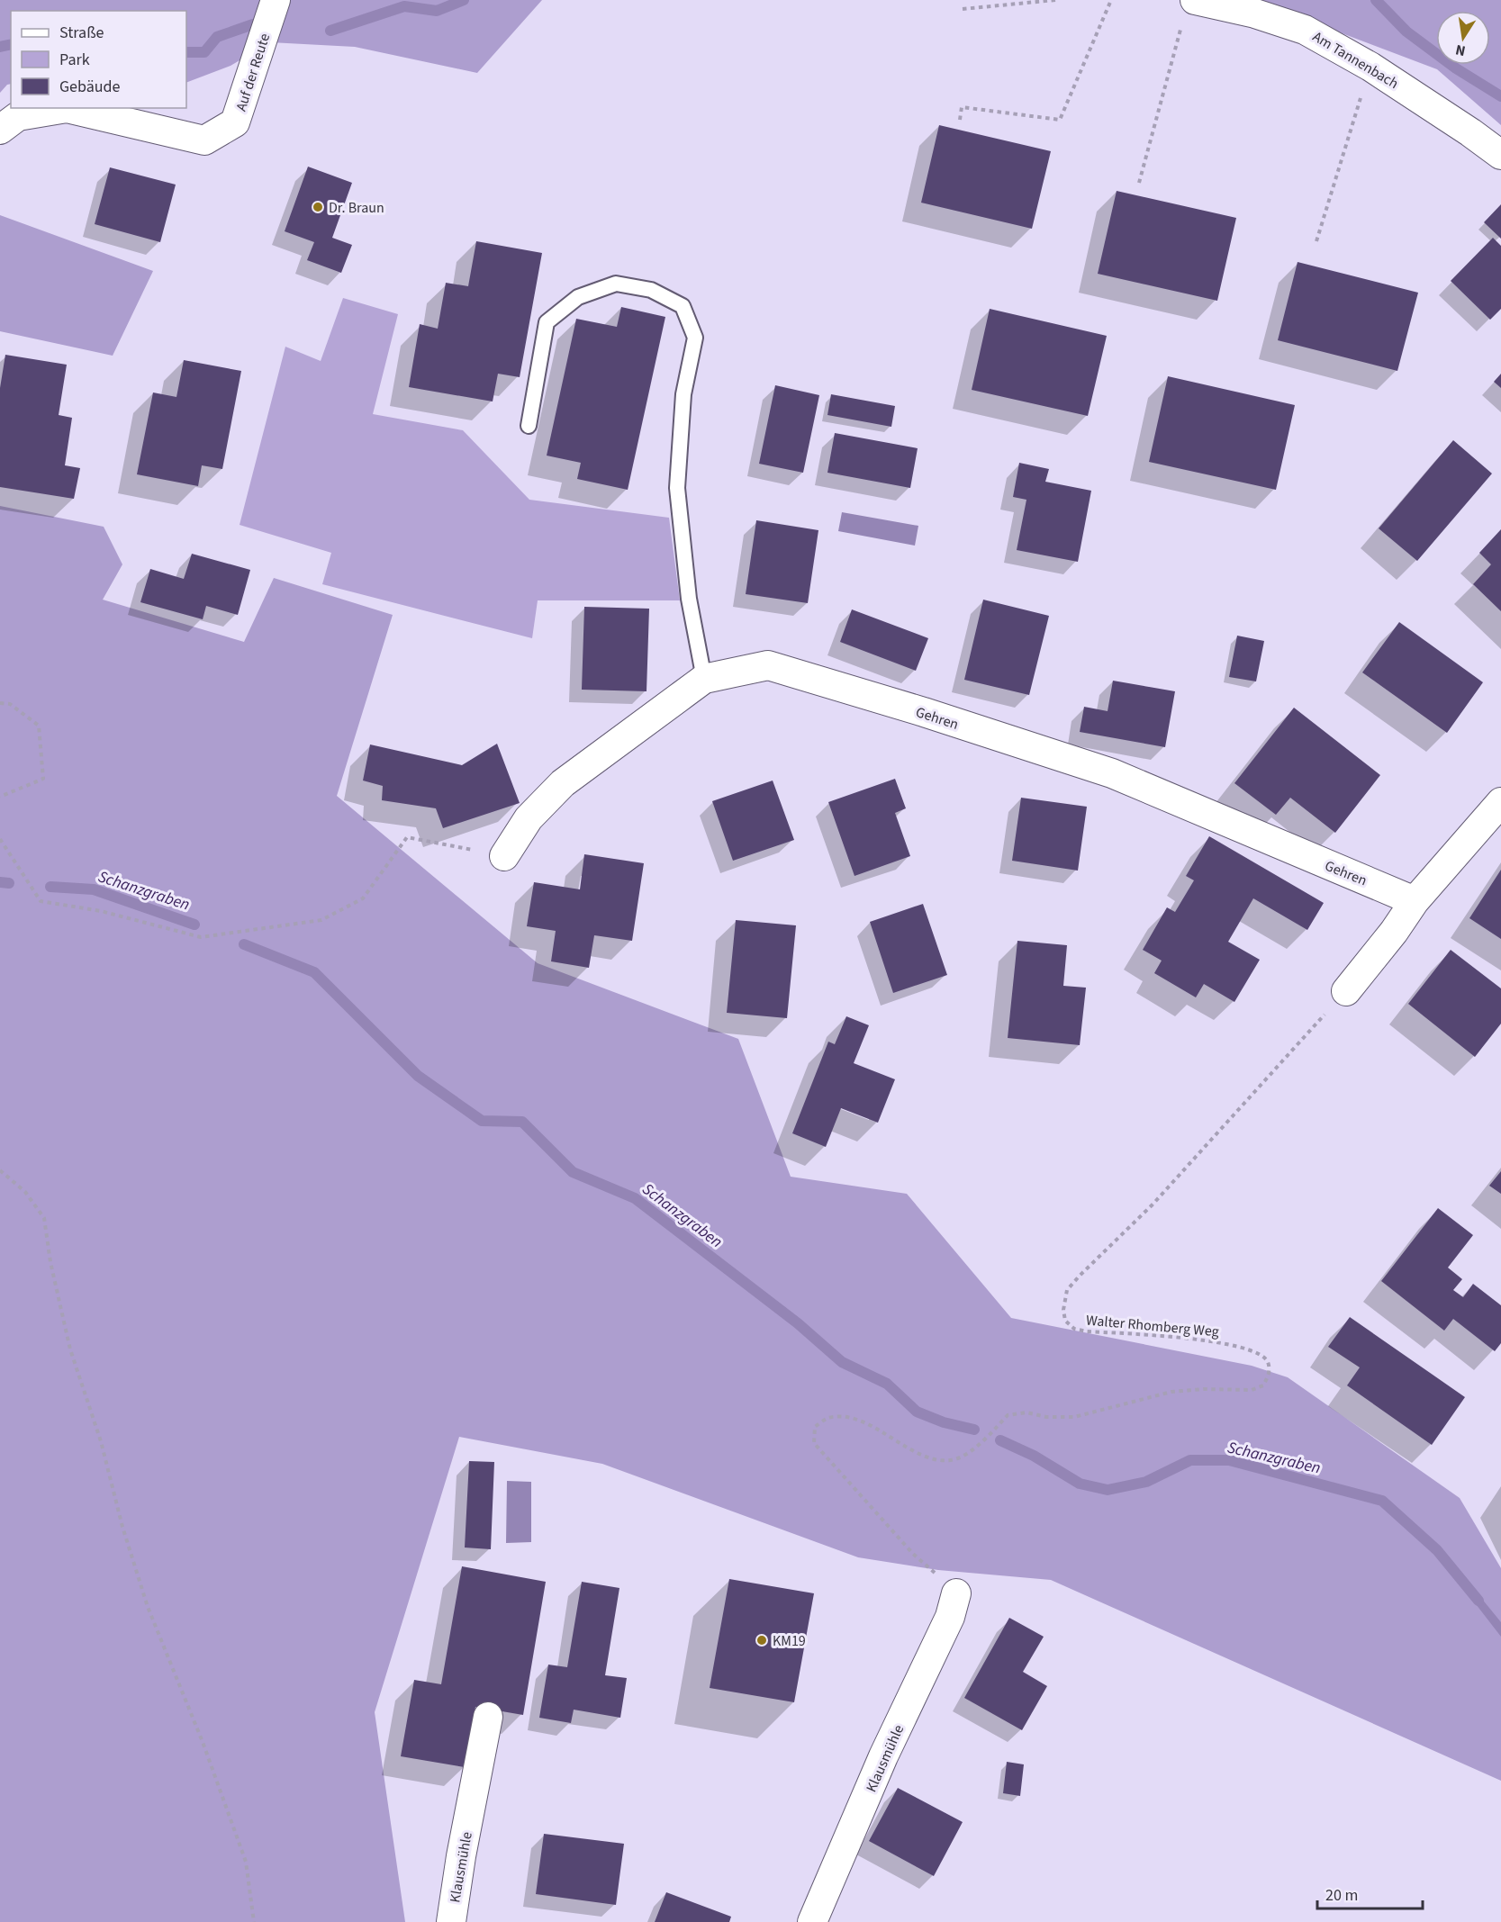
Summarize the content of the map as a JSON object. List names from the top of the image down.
{
  "streets": {
    "street": [
      "Am Tannenbach",
      "Auf der Reute",
      "Gehren",
      "Klausmühle"
    ],
    "path": ["Walter Rhomberg Weg"]
  },
  "crossings": [
    ["Walter Rhomberg Weg", "Klausmühle"]
  ],
  "water": ["Schanzgraben"],
  "places": ["Dr. Braun", "KM19"],
  "legend": ["Straße", "Park", "Gebäude"],
  "scale_bar": "20 m",
  "north": "bottom"
}
